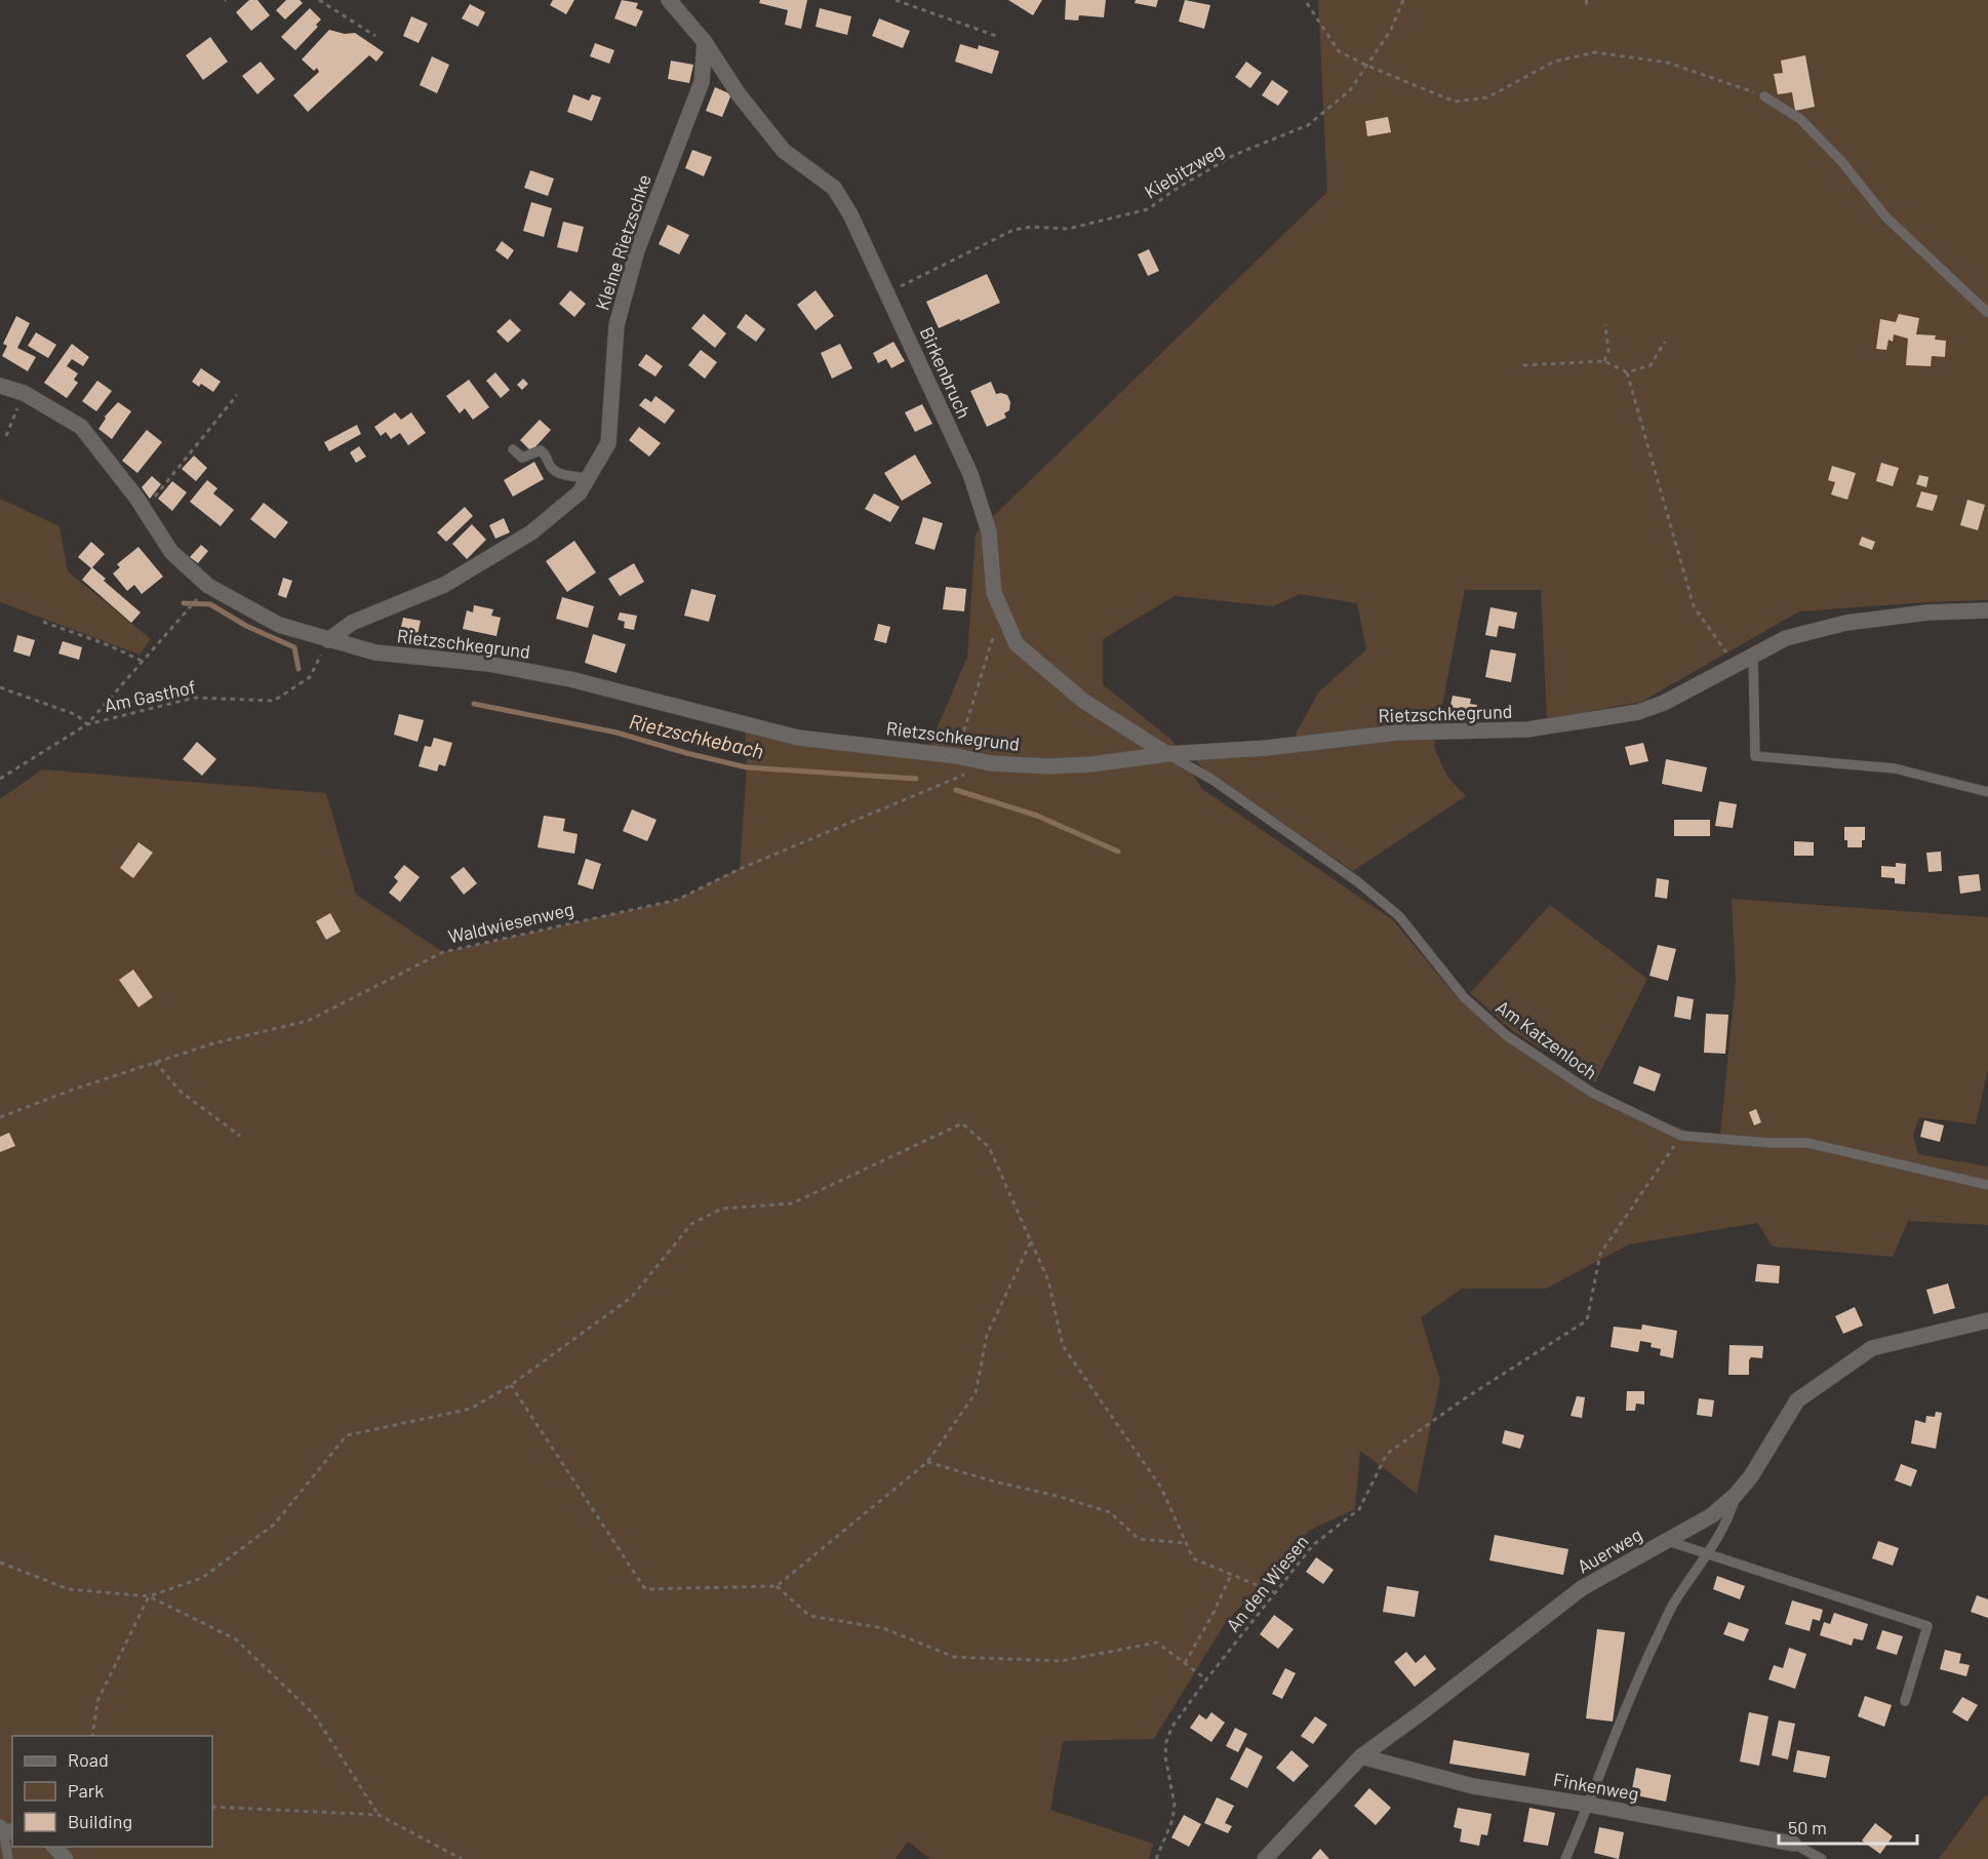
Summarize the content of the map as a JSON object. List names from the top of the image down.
{
  "streets": {
    "street": [
      "Kleine Rietzschke",
      "Birkenbruch",
      "Rietzschkegrund",
      "Auerweg",
      "Finkenweg"
    ],
    "lane": ["Am Katzenloch"],
    "path": [
      "Kiebitzweg",
      "Am Gasthof",
      "Waldwiesenweg",
      "An den Wiesen"
    ]
  },
  "crossings": [
    ["Kiebitzweg", "Birkenbruch"],
    ["Kleine Rietzschke", "Birkenbruch"],
    ["Kleine Rietzschke", "Rietzschkegrund"],
    ["Kleine Rietzschke", "Am Gasthof"],
    ["Birkenbruch", "Rietzschkegrund"],
    ["Birkenbruch", "Am Katzenloch"],
    ["Rietzschkegrund", "Am Gasthof"],
    ["Rietzschkegrund", "Waldwiesenweg"],
    ["Rietzschkegrund", "Am Katzenloch"],
    ["Am Katzenloch", "An den Wiesen"],
    ["Auerweg", "Finkenweg"]
  ],
  "water": ["Rietzschkebach"],
  "legend": ["Road", "Park", "Building"],
  "scale_bar": "50 m"
}
